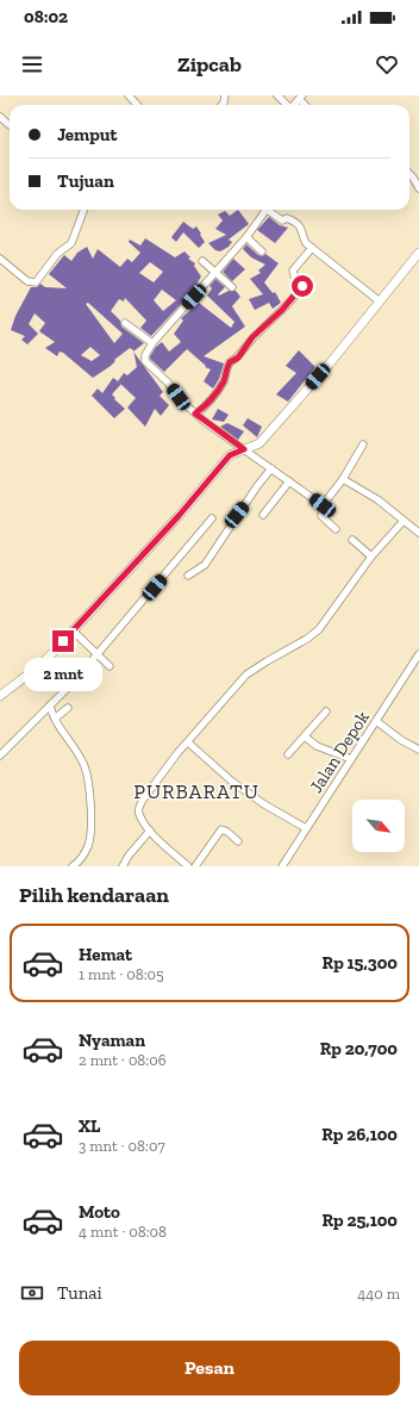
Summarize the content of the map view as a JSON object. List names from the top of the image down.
{
  "streets": {
    "street": ["Jalan Depok"]
  },
  "districts": ["PURBARATU"],
  "north": "bottom right",
  "page": {
    "status": "08:02",
    "header": "Zipcab",
    "banner": ["Jemput", "Tujuan"],
    "bubble": "2 mnt",
    "heading": "Pilih kendaraan",
    "list": [
      {
        "name": "Hemat",
        "note": "1 mnt · 08:05",
        "value": "Rp 15,300"
      },
      {
        "name": "Nyaman",
        "note": "2 mnt · 08:06",
        "value": "Rp 20,700"
      },
      {
        "name": "XL",
        "note": "3 mnt · 08:07",
        "value": "Rp 26,100"
      },
      {
        "name": "Moto",
        "note": "4 mnt · 08:08",
        "value": "Rp 25,100"
      }
    ],
    "pay": ["Tunai", "440 m"],
    "buttons": "Pesan"
  }
}
